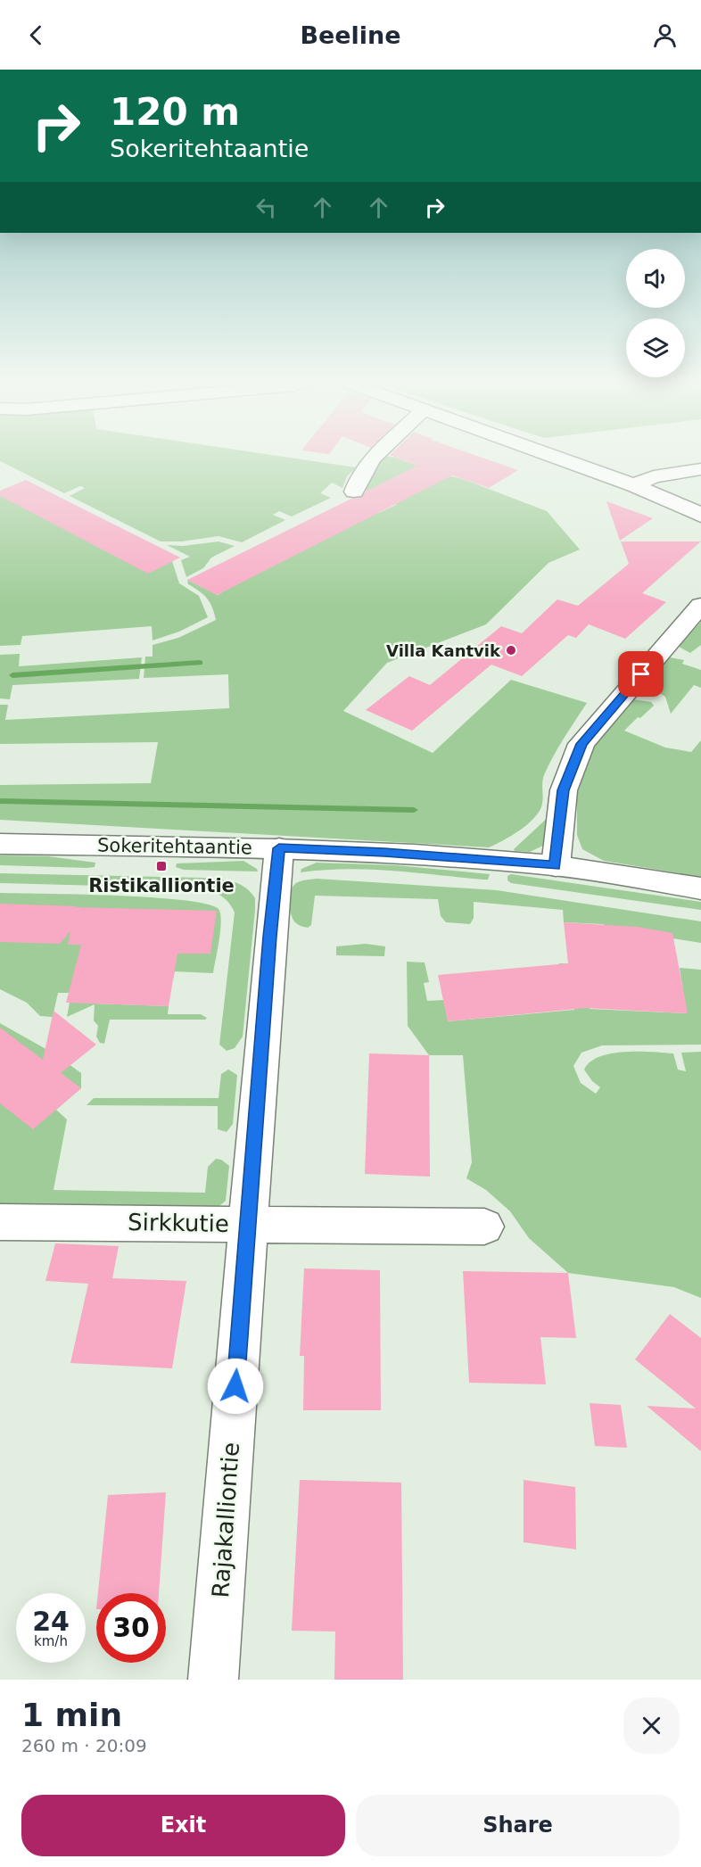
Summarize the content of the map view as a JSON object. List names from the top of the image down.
{
  "streets": {
    "street": ["Sokeritehtaantie", "Sirkkutie", "Rajakalliontie"]
  },
  "crossings": [
    ["Sokeritehtaantie", "Rajakalliontie"],
    ["Sirkkutie", "Rajakalliontie"]
  ],
  "places": {
    "other": ["Villa Kantvik"],
    "transit": ["Ristikalliontie"]
  },
  "page": {
    "header": "Beeline",
    "turn": ["120 m", "Sokeritehtaantie"],
    "speed": "24 km/h",
    "limit": "30",
    "heading": ["1 min", "260 m · 20:09"],
    "buttons": ["Exit", "Share"]
  }
}
